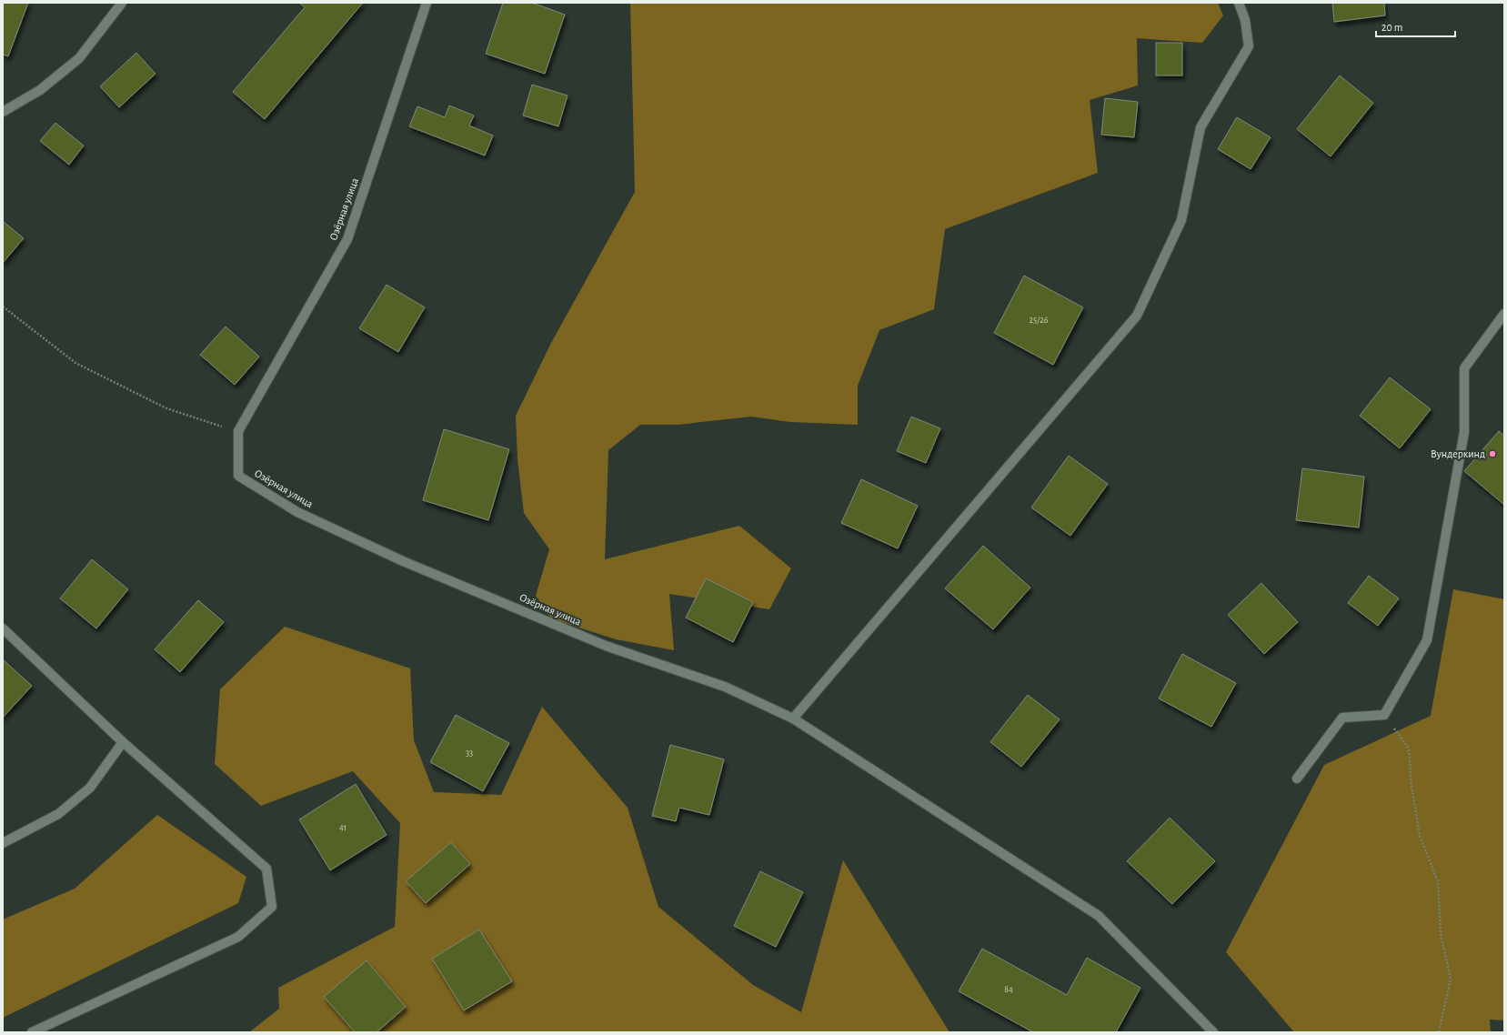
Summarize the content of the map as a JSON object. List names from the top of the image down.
{
  "streets": {
    "street": ["Озёрная улица"]
  },
  "places": ["Вундеркинд"],
  "house_numbers": [
    "25/26",
    "33",
    "41",
    "84"
  ],
  "scale_bar": "20 m"
}
